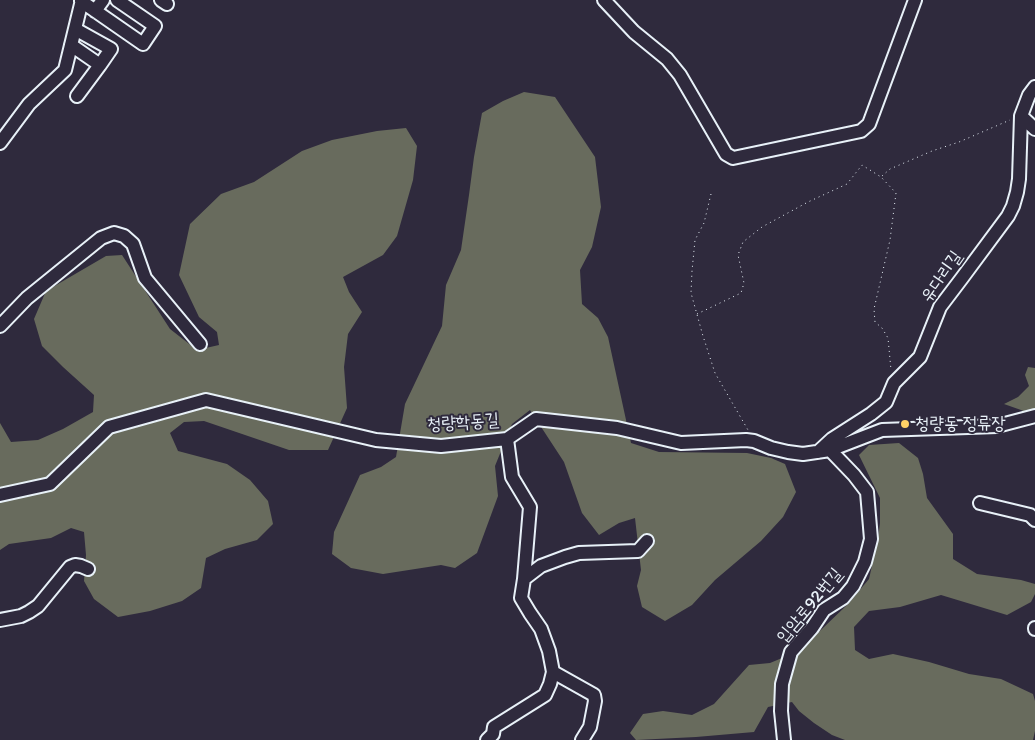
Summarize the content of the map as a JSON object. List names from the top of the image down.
{
  "streets": {
    "street": ["유다리길", "청량학동길", "입암로92번길"]
  },
  "crossings": [
    ["유다리길", "청량학동길"],
    ["유다리길", "입암로92번길"],
    ["청량학동길", "입암로92번길"]
  ],
  "places": ["청량동 정류장"]
}
